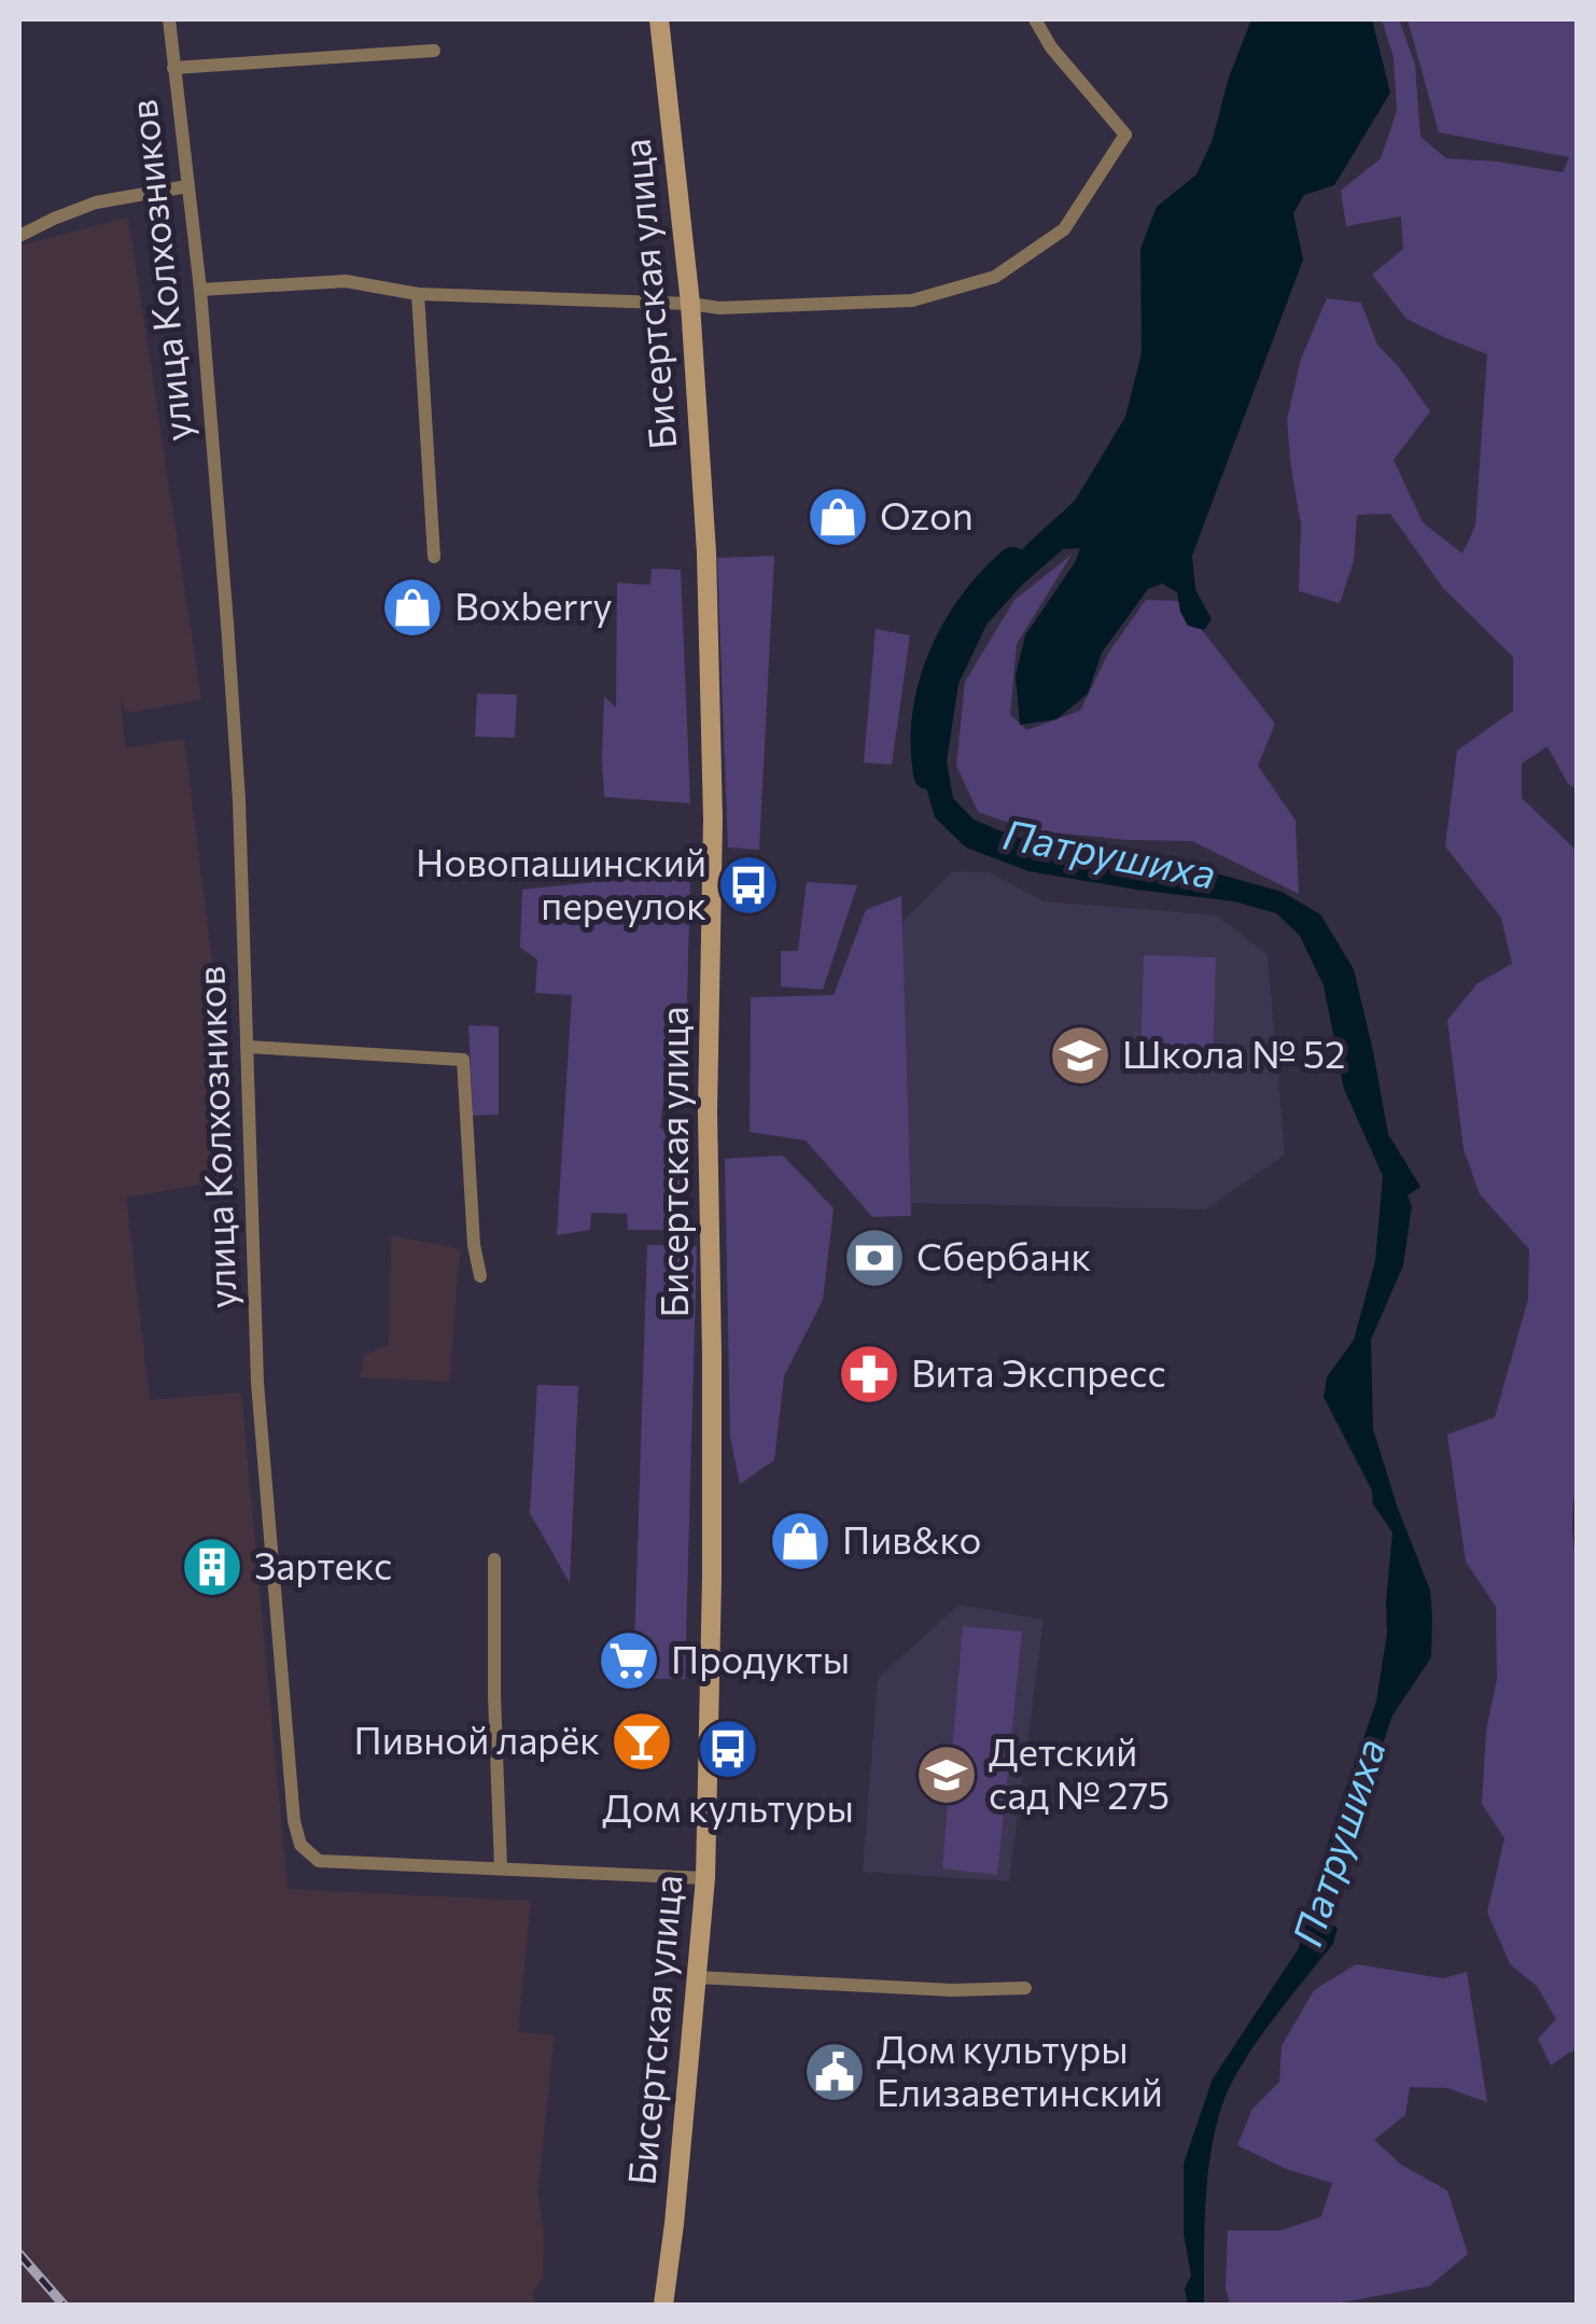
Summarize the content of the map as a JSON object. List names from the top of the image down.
{
  "streets": {
    "main road": ["Бисертская улица"],
    "street": ["улица Колхозников"]
  },
  "crossings": [
    ["улица Колхозников", "Бисертская улица"]
  ],
  "water": ["Патрушиха"],
  "places": {
    "shop": ["Ozon", "Boxberry", "Пив&ко"],
    "bus stop": ["Новопашинский переулок", "Дом культуры"],
    "school or university": ["Школа № 52", "Детский сад № 275"],
    "bank": ["Сбербанк"],
    "pharmacy": ["Вита Экспресс"],
    "building": ["Зартекс"],
    "supermarket": ["Продукты"],
    "bar": ["Пивной ларёк"],
    "public building": ["Дом культуры Елизаветинский"]
  }
}
